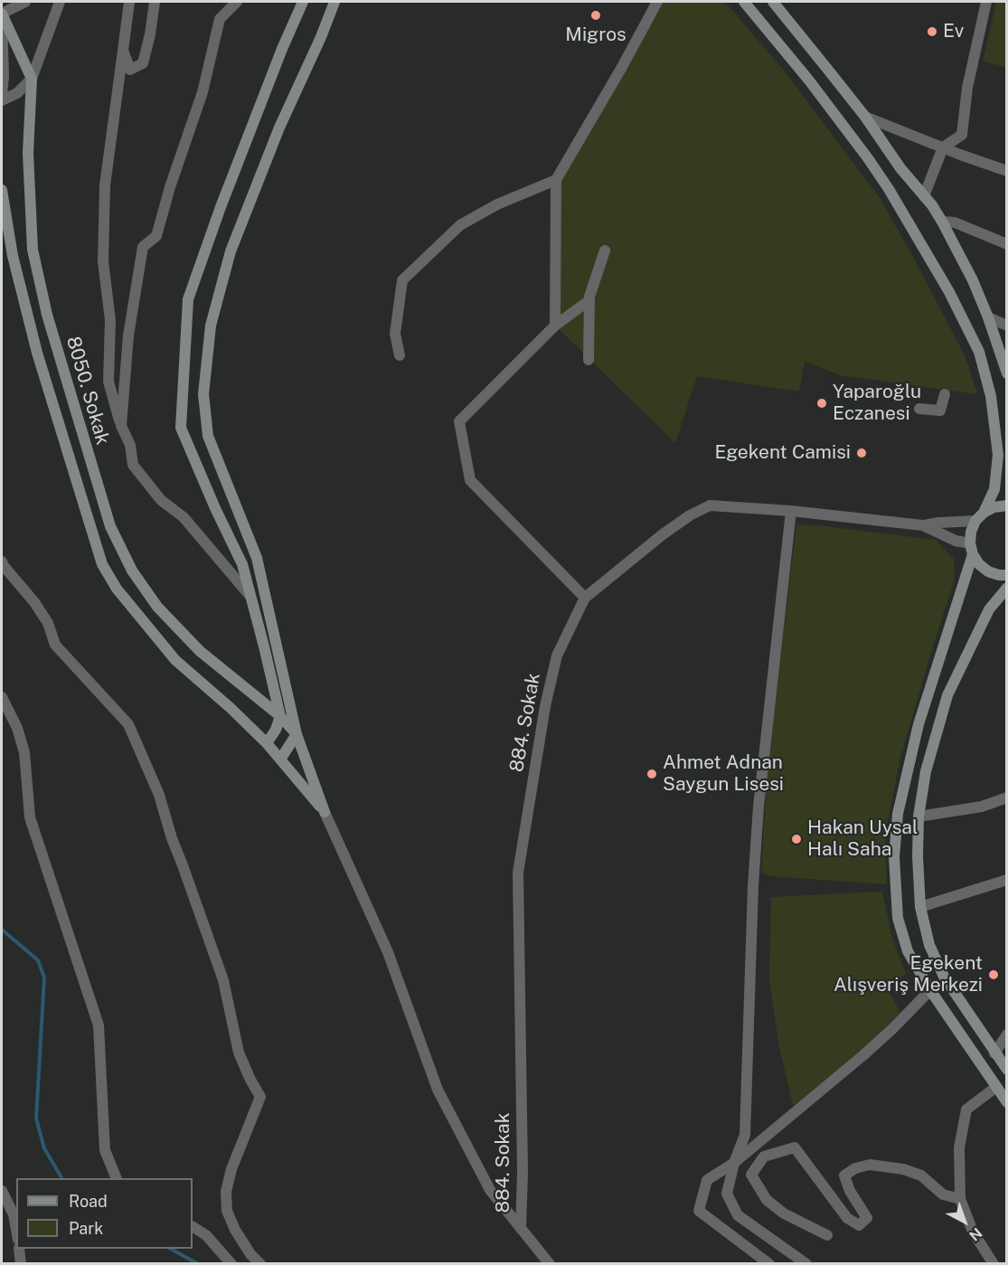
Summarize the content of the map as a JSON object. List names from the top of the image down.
{
  "streets": {
    "street": ["8050. Sokak", "884. Sokak"]
  },
  "places": [
    "Migros",
    "Ev",
    "Yaparoğlu Eczanesi",
    "Egekent Camisi",
    "Ahmet Adnan Saygun Lisesi",
    "Hakan Uysal Halı Saha",
    "Egekent Alışveriş Merkezi"
  ],
  "legend": ["Road", "Park"],
  "north": "bottom right"
}
